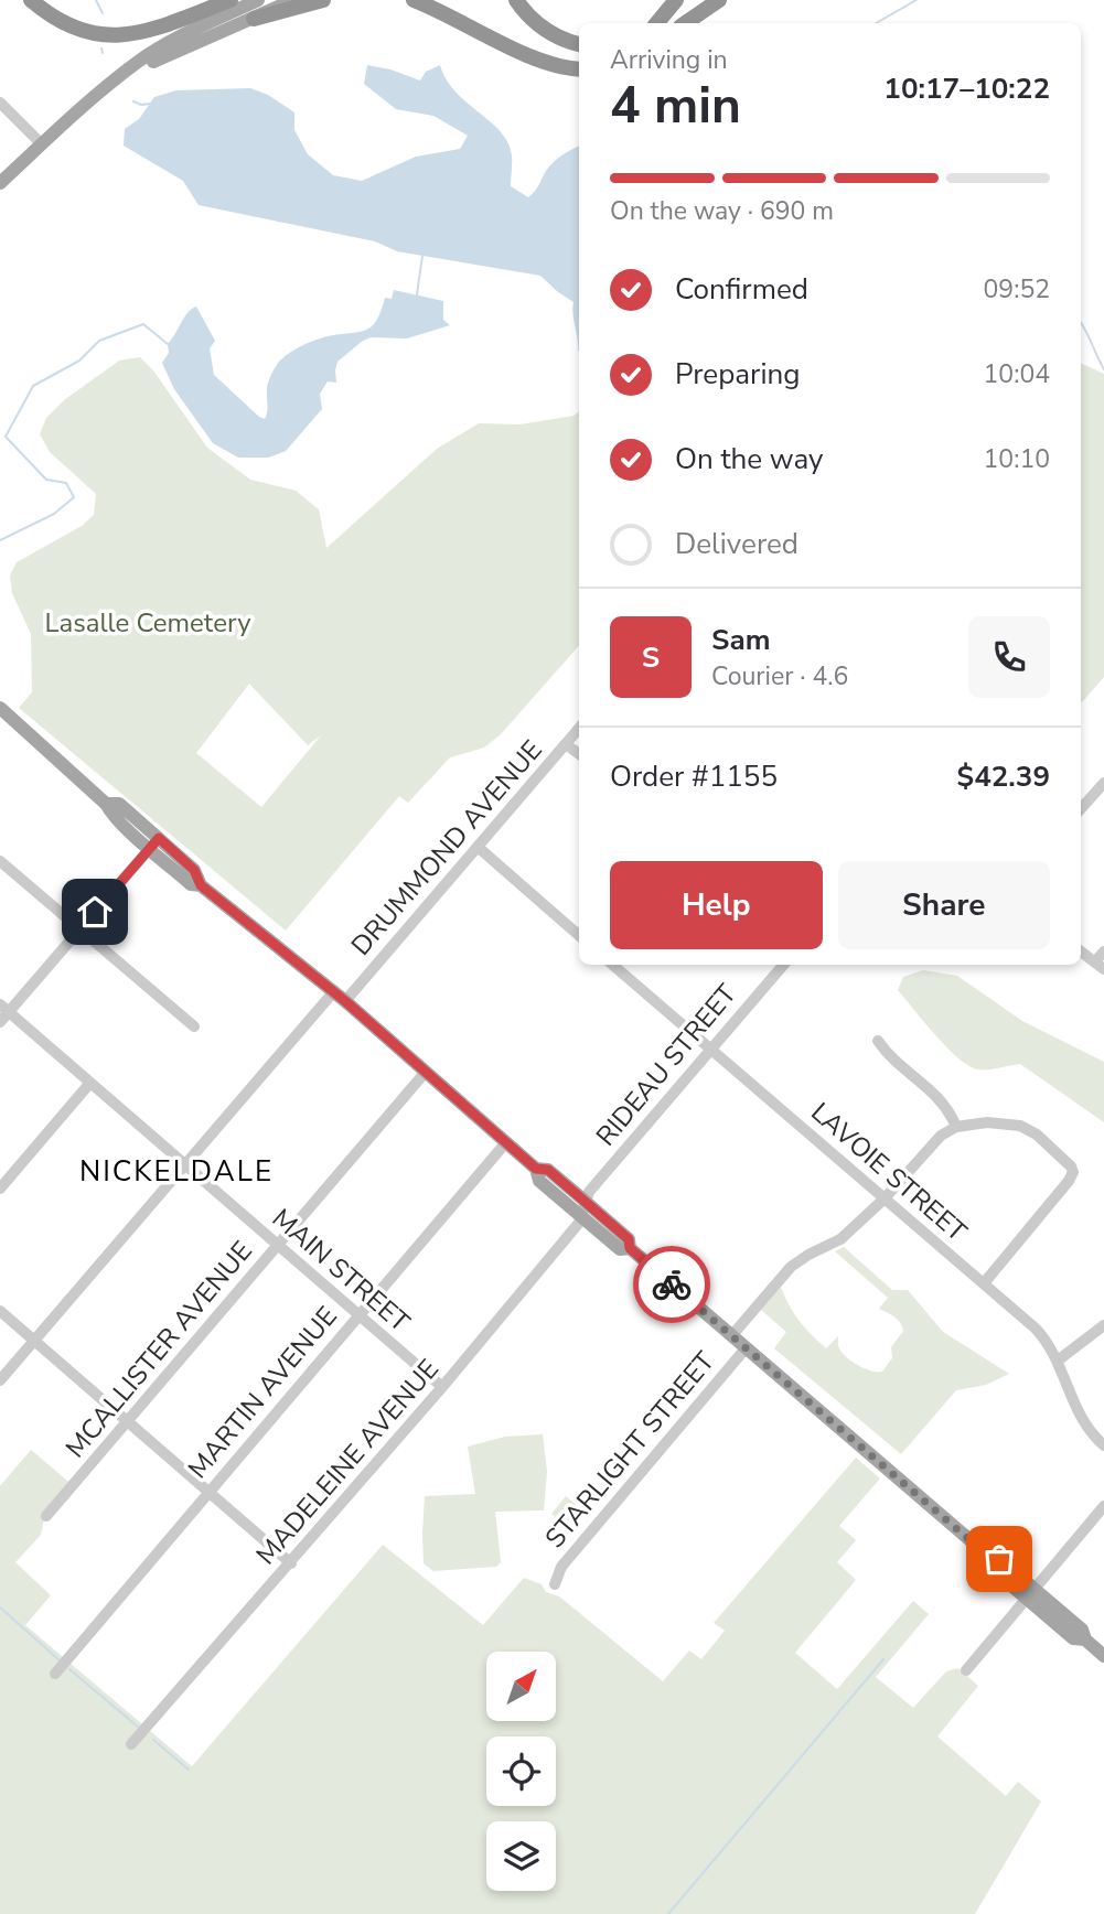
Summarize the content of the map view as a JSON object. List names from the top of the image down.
{
  "streets": {
    "street": [
      "DRUMMOND AVENUE",
      "RIDEAU STREET",
      "LAVOIE STREET",
      "MAIN STREET",
      "MCALLISTER AVENUE",
      "MARTIN AVENUE",
      "STARLIGHT STREET",
      "MADELEINE AVENUE"
    ]
  },
  "crossings": [
    ["RIDEAU STREET", "LAVOIE STREET"],
    ["RIDEAU STREET", "MADELEINE AVENUE"],
    ["MAIN STREET", "MCALLISTER AVENUE"],
    ["MAIN STREET", "MARTIN AVENUE"],
    ["MAIN STREET", "MADELEINE AVENUE"]
  ],
  "districts": ["NICKELDALE"],
  "parks": ["Lasalle Cemetery"],
  "north": "top right",
  "page": {
    "heading": ["4 min", "Arriving in", "10:17–10:22"],
    "panel": [
      "Sam",
      "Courier · 4.6",
      "Order #1155",
      "$42.39"
    ],
    "bar": "On the way · 690 m",
    "list": [
      ["Confirmed", "09:52"],
      ["Preparing", "10:04"],
      ["On the way", "10:10"],
      "Delivered"
    ],
    "round": "S",
    "buttons": ["Help", "Share"]
  }
}
